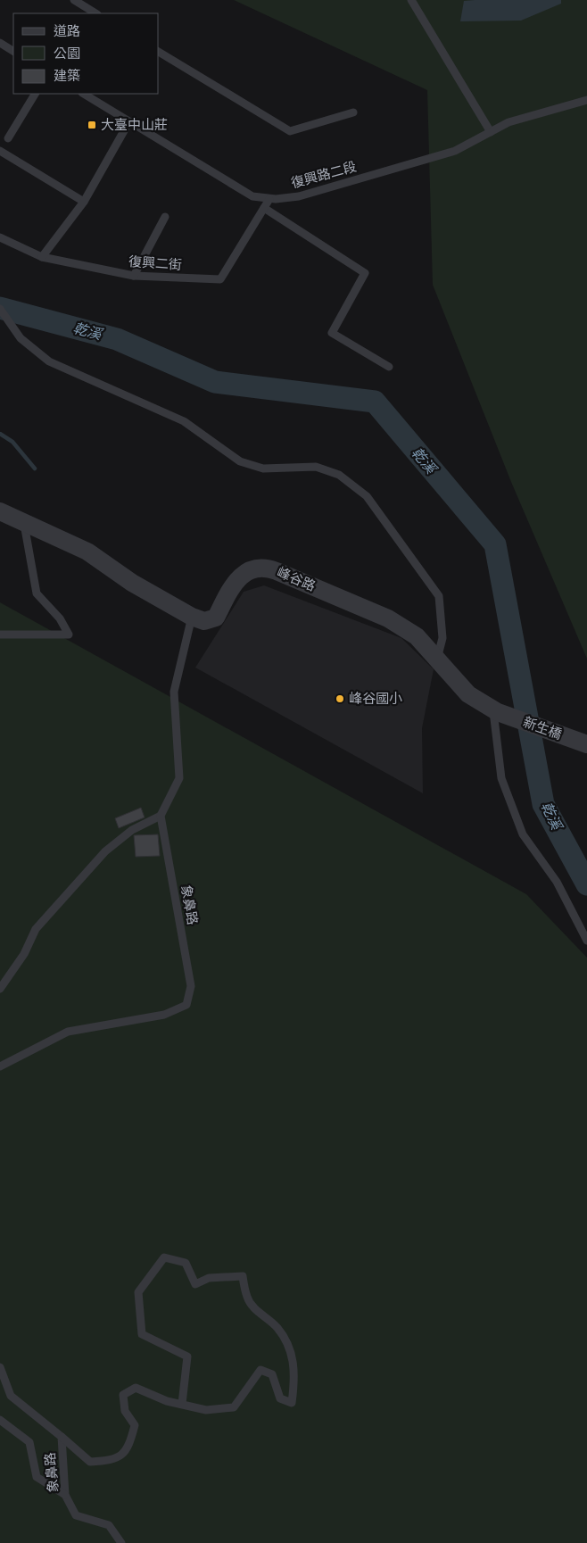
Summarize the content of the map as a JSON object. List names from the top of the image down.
{
  "streets": {
    "street": ["峰谷路", "新生橋"],
    "lane": ["復興路二段", "復興二街", "象鼻路"]
  },
  "crossings": [
    ["復興路二段", "復興二街"],
    ["峰谷路", "新生橋"]
  ],
  "water": ["乾溪"],
  "places": {
    "transit": ["大臺中山莊"],
    "other": ["峰谷國小"]
  },
  "legend": ["道路", "公園", "建築"]
}
